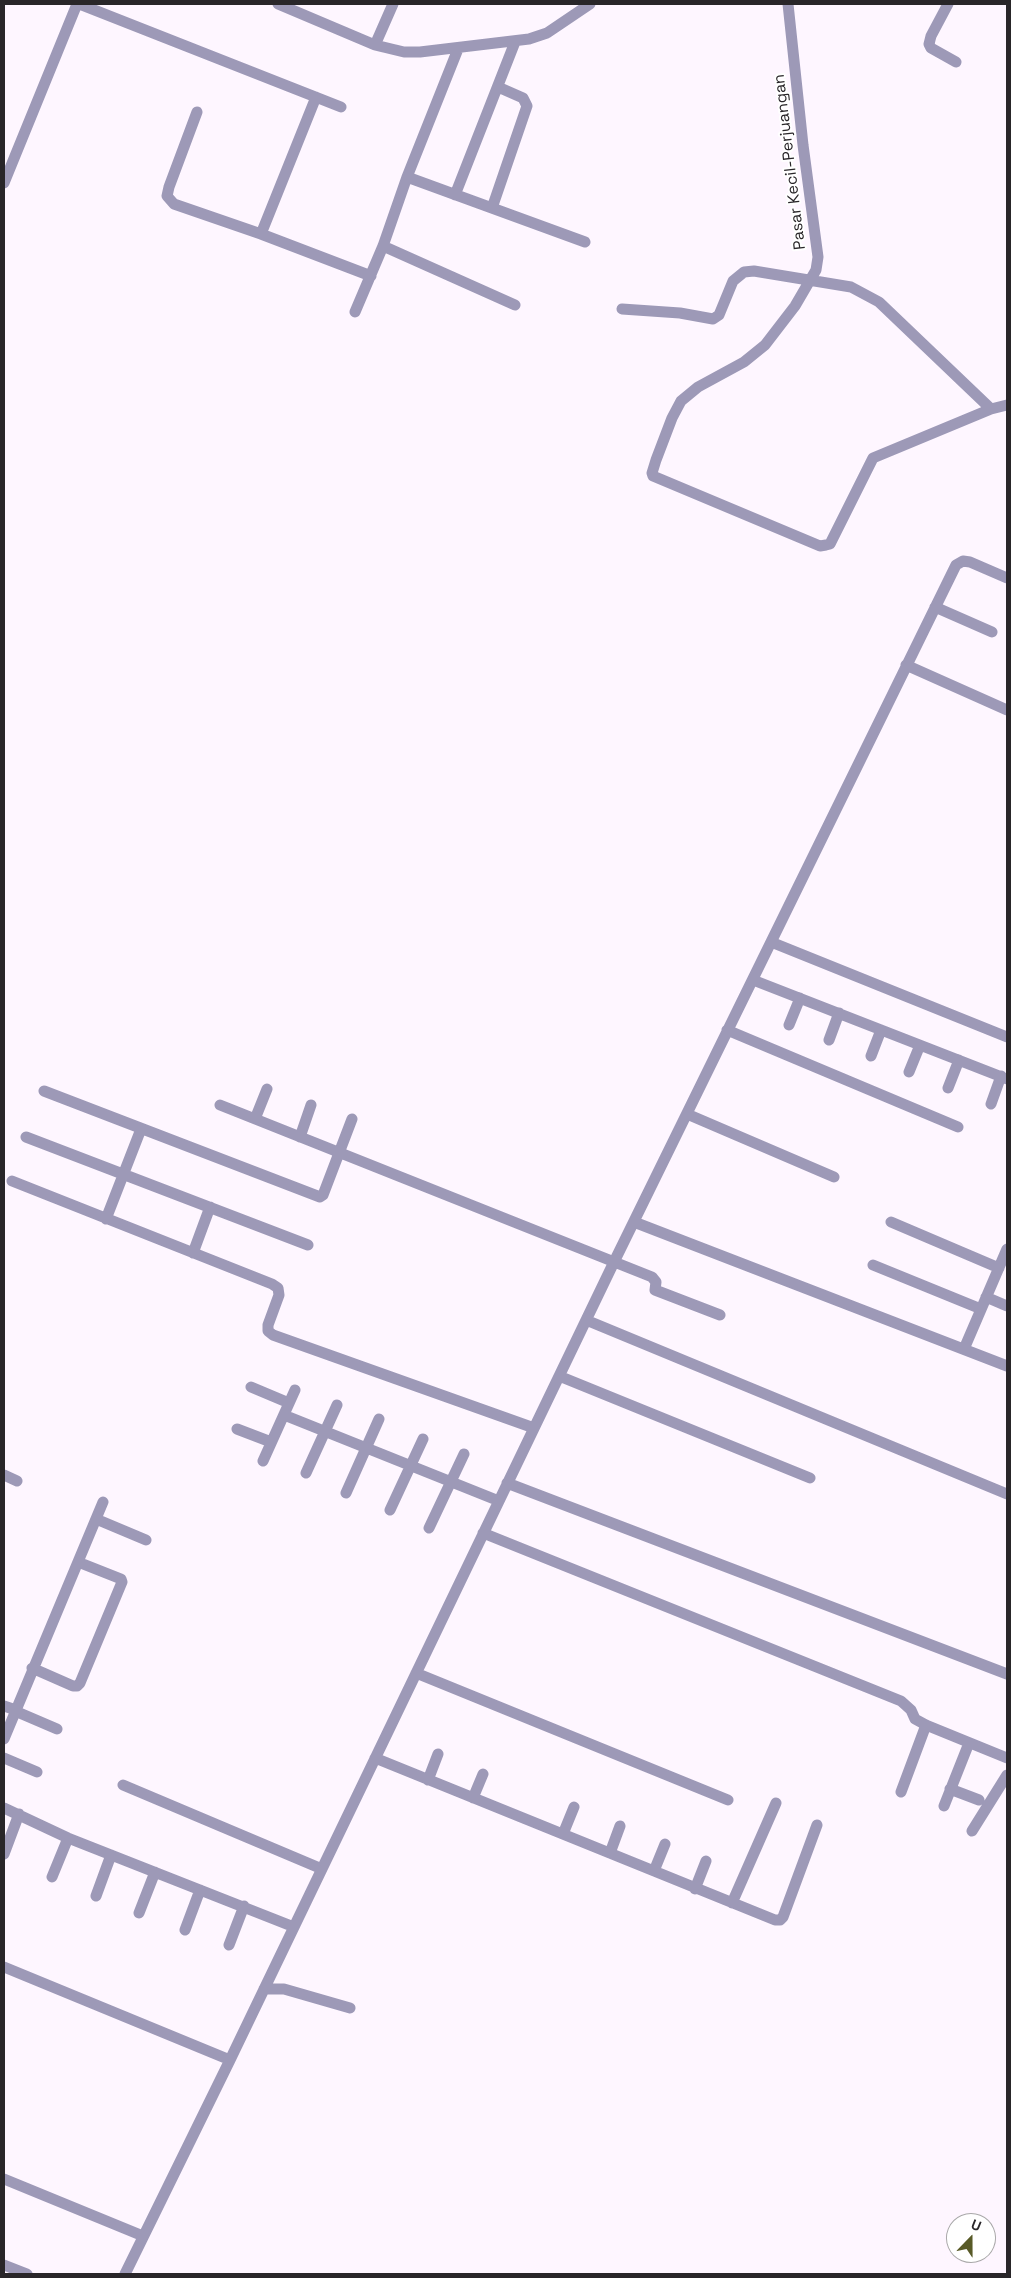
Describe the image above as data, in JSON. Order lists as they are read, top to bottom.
{
  "streets": {
    "street": ["Pasar Kecil-Perjuangan"]
  },
  "north": "top"
}
